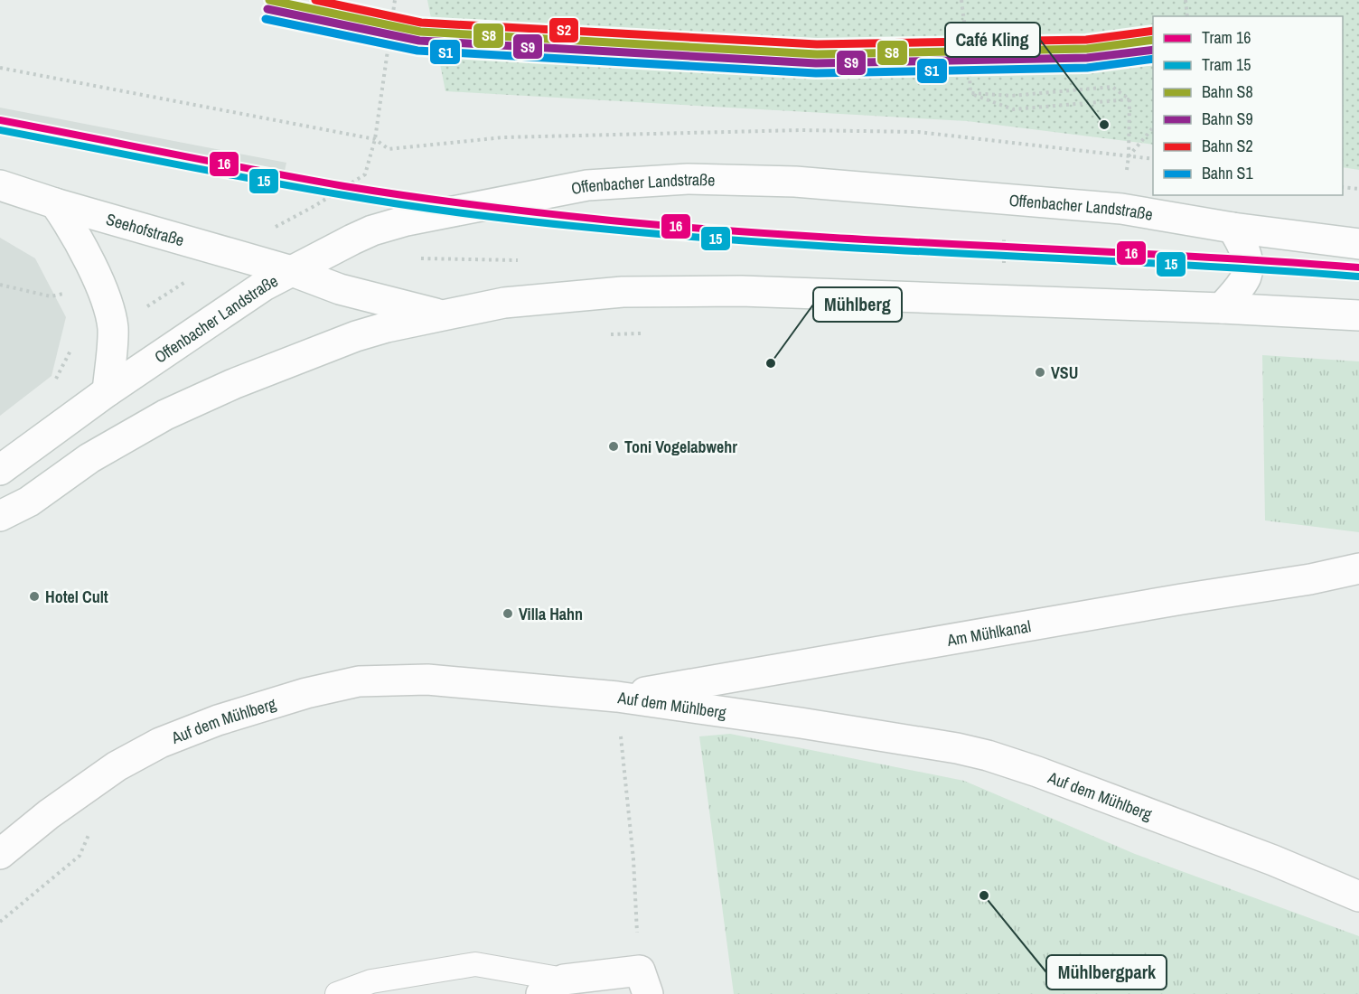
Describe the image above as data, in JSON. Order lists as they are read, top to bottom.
{
  "streets": {
    "main road": [
      "Offenbacher Landstraße",
      "Seehofstraße",
      "Am Mühlkanal",
      "Auf dem Mühlberg"
    ]
  },
  "crossings": [
    ["Offenbacher Landstraße", "Seehofstraße"],
    ["Am Mühlkanal", "Auf dem Mühlberg"]
  ],
  "places": [
    "Café Kling",
    "Mühlberg",
    "VSU",
    "Toni Vogelabwehr",
    "Hotel Cult",
    "Villa Hahn",
    "Mühlbergpark"
  ],
  "lines": [
    "rail line S8",
    "rail line S2",
    "rail line S9",
    "rail line S1",
    "tram line 16",
    "tram line 15"
  ],
  "legend": [
    "Tram 16",
    "Tram 15",
    "Bahn S8",
    "Bahn S9",
    "Bahn S2",
    "Bahn S1"
  ]
}
